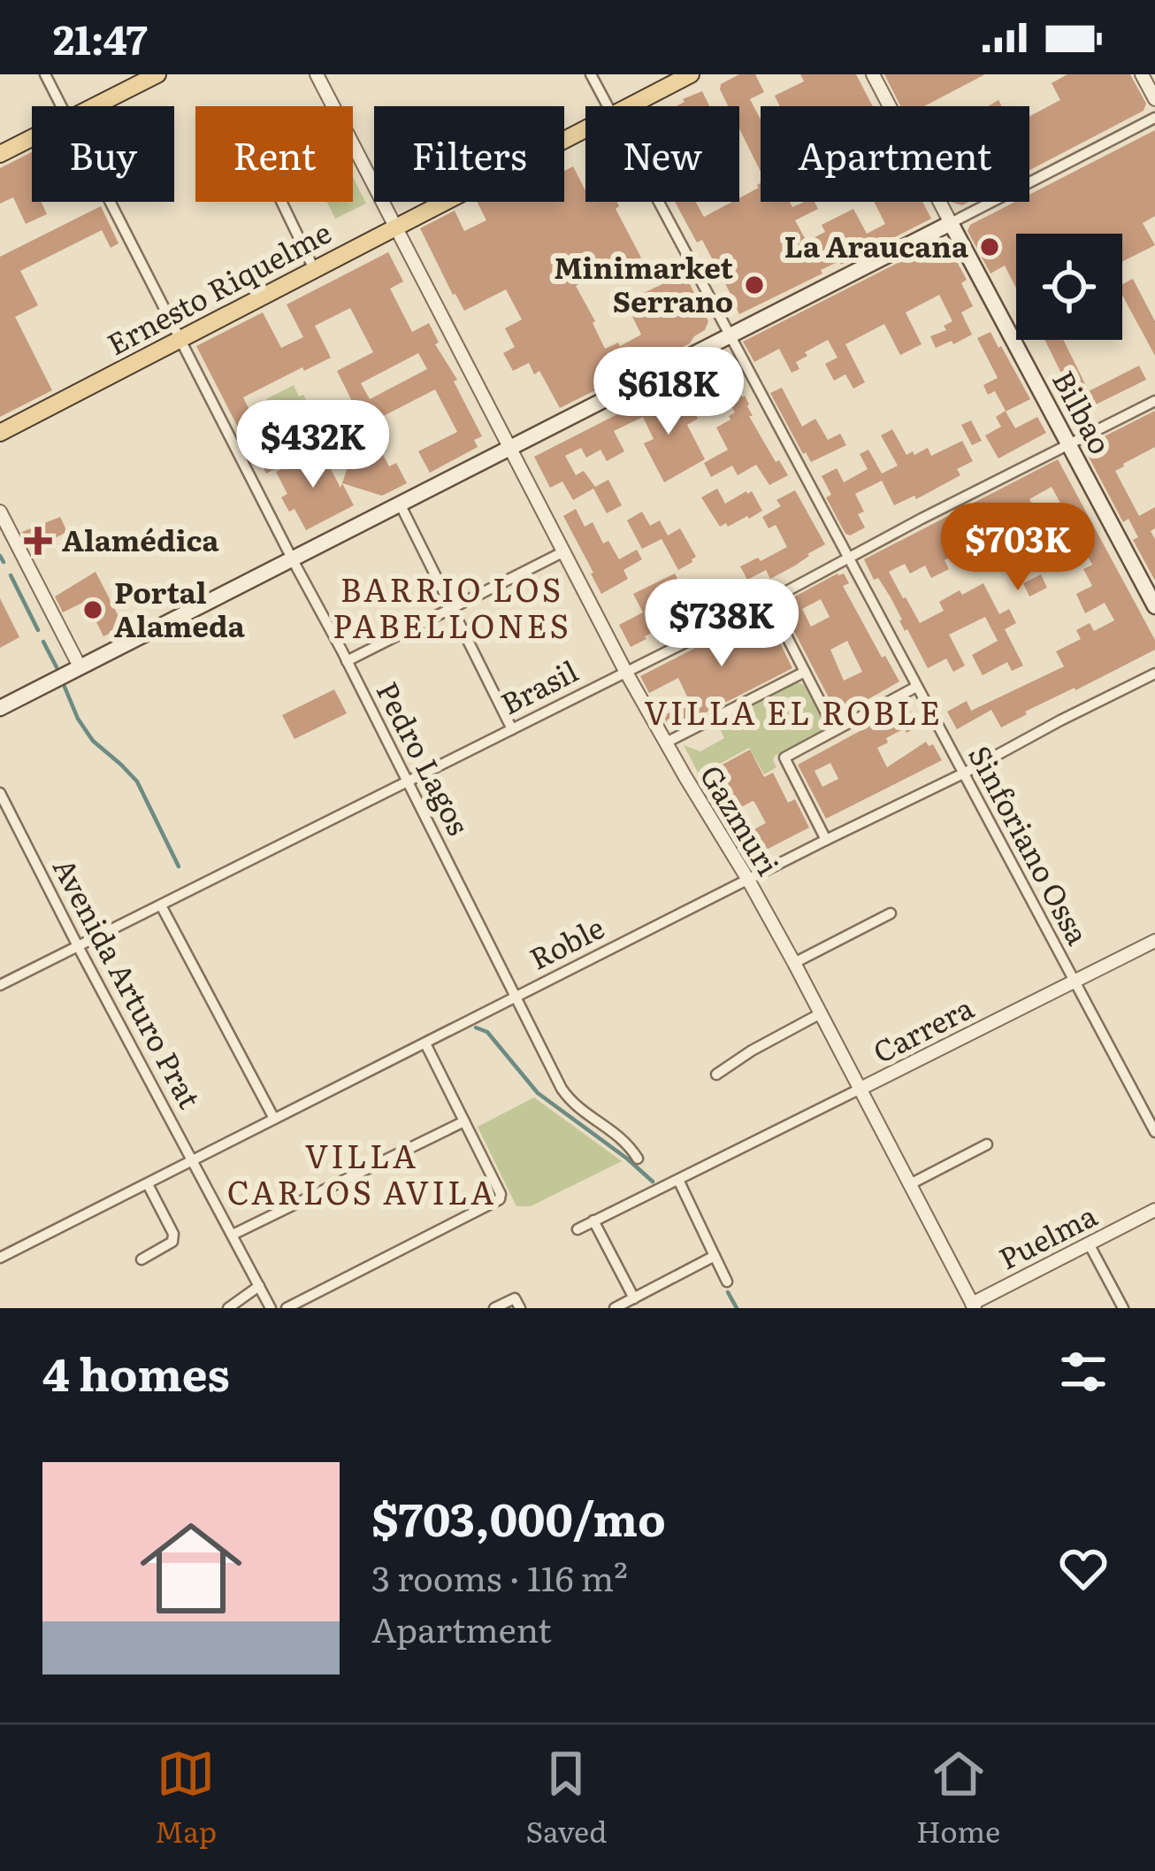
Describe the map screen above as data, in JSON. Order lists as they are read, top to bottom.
{
  "streets": {
    "main road": ["Ernesto Riquelme", "Bilbao"],
    "street": [
      "Brasil",
      "Pedro Lagos",
      "Gazmuri",
      "Sinforiano Ossa",
      "Roble",
      "Avenida Arturo Prat",
      "Carrera",
      "Puelma"
    ]
  },
  "crossings": [
    ["Ernesto Riquelme", "Pedro Lagos"],
    ["Ernesto Riquelme", "Gazmuri"],
    ["Bilbao", "Brasil"],
    ["Brasil", "Pedro Lagos"],
    ["Brasil", "Gazmuri"],
    ["Brasil", "Sinforiano Ossa"],
    ["Brasil", "Avenida Arturo Prat"],
    ["Pedro Lagos", "Roble"],
    ["Gazmuri", "Roble"],
    ["Gazmuri", "Carrera"],
    ["Gazmuri", "Puelma"],
    ["Sinforiano Ossa", "Roble"],
    ["Sinforiano Ossa", "Carrera"],
    ["Roble", "Avenida Arturo Prat"]
  ],
  "districts": ["BARRIO LOS PABELLONES", "VILLA EL ROBLE", "VILLA CARLOS AVILA"],
  "places": {
    "other": ["La Araucana", "Minimarket Serrano", "Portal Alameda"],
    "health": ["Alamédica"]
  },
  "page": {
    "status": "21:47",
    "chip": [
      "Buy",
      "Rent",
      "Filters",
      "New",
      "Apartment"
    ],
    "price": [
      "$618K",
      "$432K",
      "$703K",
      "$738K"
    ],
    "heading": "4 homes",
    "list": [
      {
        "name": "$703,000/mo",
        "note": "3 rooms · 116 m² · Apartment"
      }
    ],
    "tabs": ["Map", "Saved", "Home"]
  }
}
